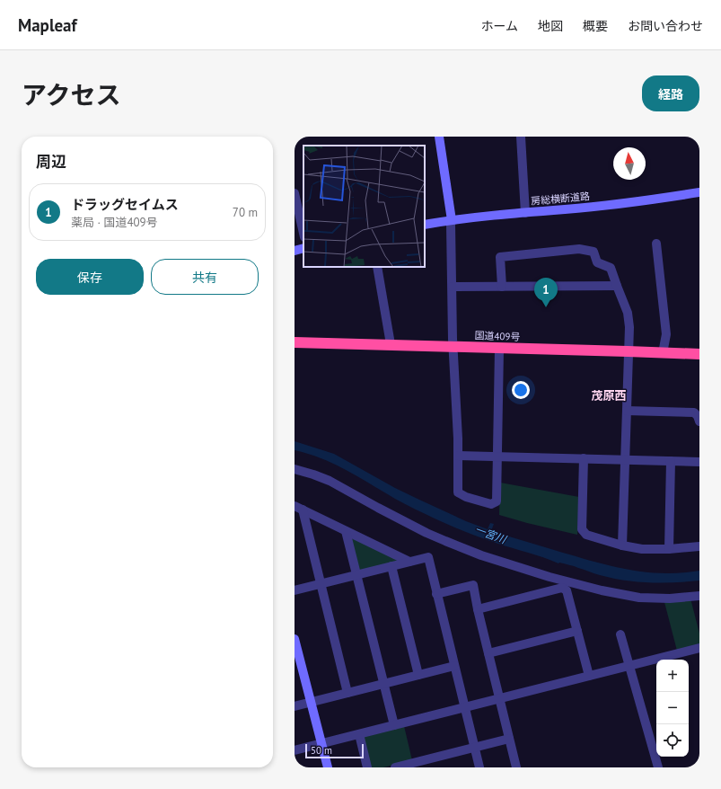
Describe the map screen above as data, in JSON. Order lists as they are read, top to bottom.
{
  "streets": {
    "highway": ["国道409号"],
    "street": ["房総横断道路"]
  },
  "districts": ["茂原西"],
  "water": ["一宮川"],
  "scale_bar": "50 m",
  "north": "top",
  "page": {
    "header": "Mapleaf",
    "nav": [
      "ホーム",
      "地図",
      "概要",
      "お問い合わせ"
    ],
    "title": "アクセス",
    "buttons": [
      "経路",
      ["保存", "共有"]
    ],
    "heading": "周辺",
    "list": [
      {
        "mark": "1",
        "name": "ドラッグセイムス",
        "note": "薬局 · 国道409号",
        "value": "70 m"
      }
    ],
    "pins": "1",
    "map_buttons": ["+", "−"],
    "scale": "50 m"
  }
}
